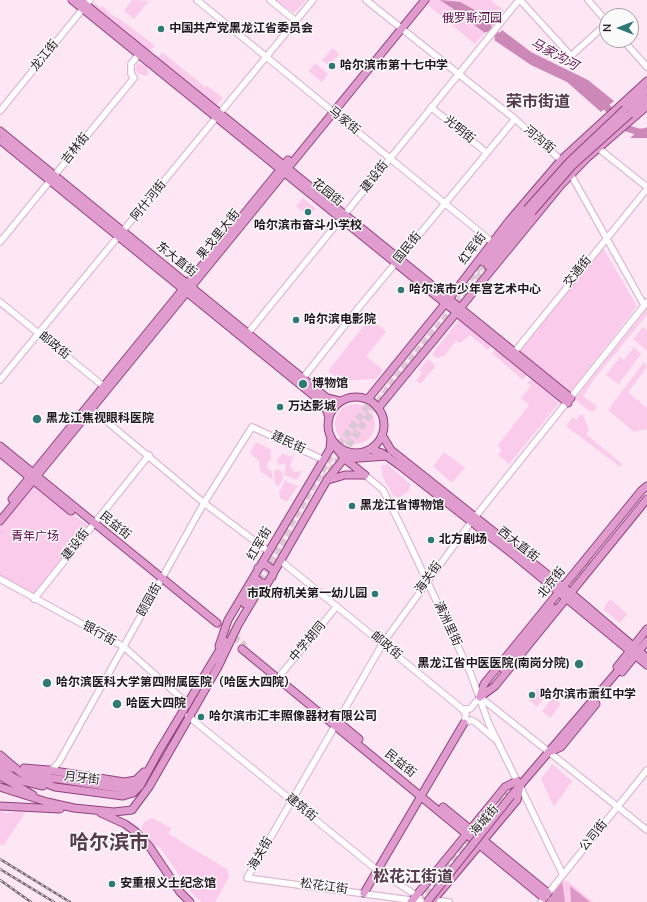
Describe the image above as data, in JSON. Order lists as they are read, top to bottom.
{
  "streets": {
    "main road": [
      "花园街",
      "果戈里大街",
      "红军街",
      "东大直街",
      "民益街",
      "西大直街",
      "北京街",
      "月牙街",
      "海城街"
    ],
    "street": [
      "龙江街",
      "马家街",
      "光明街",
      "河沟街",
      "吉林街",
      "建设街",
      "阿什河街",
      "国民街",
      "交通街",
      "邮政街",
      "建民街",
      "海关街",
      "颐园街",
      "满洲里街",
      "银行街",
      "中学胡同",
      "建筑街",
      "公司街",
      "松花江街"
    ]
  },
  "crossings": [
    ["龙江街", "花园街"],
    ["马家街", "建设街"],
    ["马家街", "阿什河街"],
    ["马家街", "果戈里大街"],
    ["马家街", "国民街"],
    ["马家街", "红军街"],
    ["光明街", "建设街"],
    ["光明街", "国民街"],
    ["河沟街", "建设街"],
    ["河沟街", "果戈里大街"],
    ["河沟街", "国民街"],
    ["河沟街", "红军街"],
    ["河沟街", "交通街"],
    ["河沟街", "海关街"],
    ["吉林街", "花园街"],
    ["吉林街", "东大直街"],
    ["建设街", "花园街"],
    ["建设街", "东大直街"],
    ["建设街", "民益街"],
    ["建设街", "银行街"],
    ["花园街", "阿什河街"],
    ["花园街", "果戈里大街"],
    ["花园街", "国民街"],
    ["花园街", "红军街"],
    ["花园街", "交通街"],
    ["花园街", "海关街"],
    ["阿什河街", "东大直街"],
    ["阿什河街", "邮政街"],
    ["果戈里大街", "东大直街"],
    ["果戈里大街", "邮政街"],
    ["果戈里大街", "民益街"],
    ["国民街", "东大直街"],
    ["红军街", "东大直街"],
    ["红军街", "邮政街"],
    ["红军街", "建民街"],
    ["红军街", "西大直街"],
    ["红军街", "银行街"],
    ["红军街", "月牙街"],
    ["红军街", "建筑街"],
    ["东大直街", "西大直街"],
    ["邮政街", "海关街"],
    ["邮政街", "中学胡同"],
    ["建民街", "颐园街"],
    ["民益街", "海关街"],
    ["民益街", "颐园街"],
    ["民益街", "中学胡同"],
    ["民益街", "海城街"],
    ["民益街", "公司街"],
    ["西大直街", "海关街"],
    ["西大直街", "北京街"],
    ["西大直街", "海城街"],
    ["海关街", "满洲里街"],
    ["海关街", "建筑街"],
    ["海关街", "松花江街"],
    ["北京街", "满洲里街"],
    ["颐园街", "银行街"],
    ["满洲里街", "海城街"],
    ["满洲里街", "公司街"],
    ["建筑街", "海城街"],
    ["建筑街", "松花江街"],
    ["海城街", "松花江街"]
  ],
  "districts": ["荣市街道", "哈尔滨市", "松花江街道"],
  "water": ["马家沟河"],
  "parks": ["俄罗斯河园", "青年广场"],
  "places": [
    "中国共产党黑龙江省委员会",
    "哈尔滨市第十七中学",
    "哈尔滨市奋斗小学校",
    "哈尔滨市少年宫艺术中心",
    "哈尔滨电影院",
    "博物馆",
    "万达影城",
    "黑龙江焦视眼科医院",
    "黑龙江省博物馆",
    "北方剧场",
    "市政府机关第一幼儿园",
    "黑龙江省中医医院(南岗分院)",
    "哈尔滨医科大学第四附属医院（哈医大四院）",
    "哈尔滨市萧红中学",
    "哈医大四院",
    "哈尔滨市汇丰照像器材有限公司",
    "安重根义士纪念馆"
  ],
  "north": "left"
}
